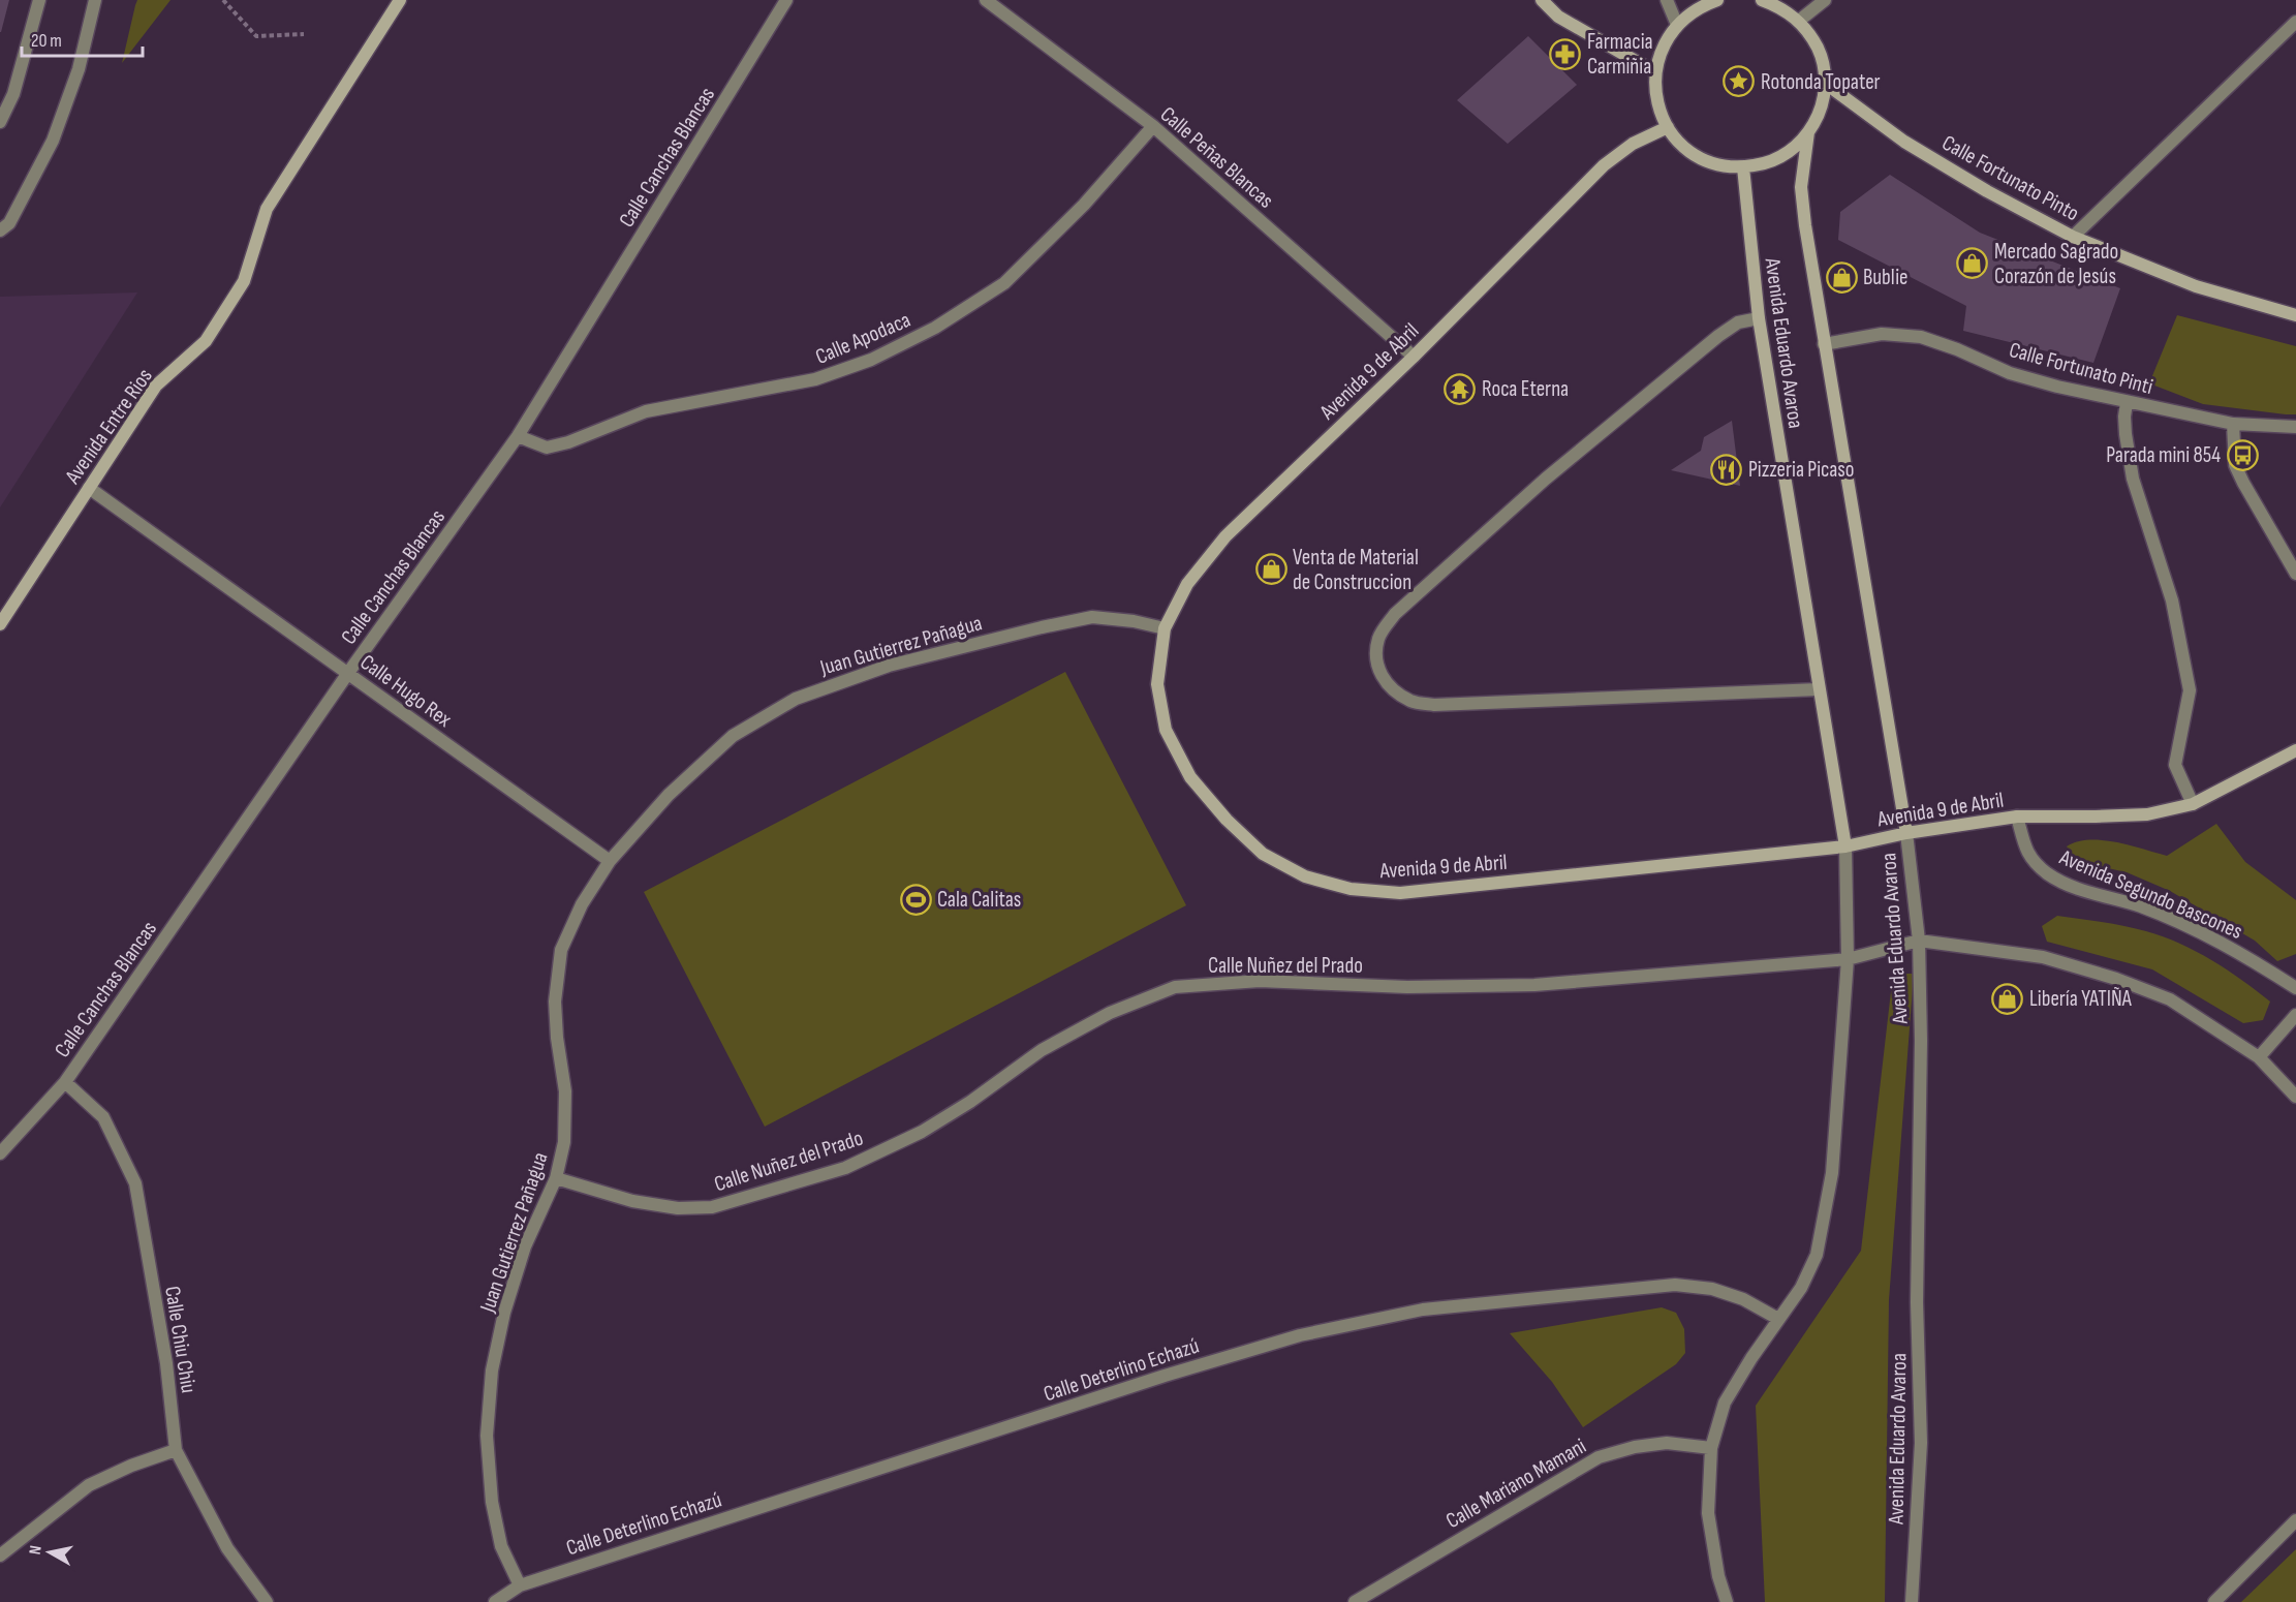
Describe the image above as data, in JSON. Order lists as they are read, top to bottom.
{
  "streets": {
    "main road": [
      "Calle Fortunato Pinto",
      "Avenida Eduardo Avaroa",
      "Avenida 9 de Abril",
      "Avenida Entre Rios"
    ],
    "street": [
      "Calle Canchas Blancas",
      "Calle Peñas Blancas",
      "Calle Apodaca",
      "Calle Fortunato Pinti",
      "Juan Gutierrez Pañagua",
      "Calle Hugo Rex",
      "Avenida Segundo Bascones",
      "Calle Nuñez del Prado",
      "Calle Chiu Chiu",
      "Calle Deterlino Echazú",
      "Calle Mariano Mamani"
    ]
  },
  "crossings": [
    ["Calle Canchas Blancas", "Calle Apodaca"],
    ["Calle Canchas Blancas", "Calle Hugo Rex"],
    ["Calle Canchas Blancas", "Calle Chiu Chiu"],
    ["Calle Peñas Blancas", "Calle Apodaca"],
    ["Calle Peñas Blancas", "Avenida 9 de Abril"],
    ["Avenida Eduardo Avaroa", "Calle Fortunato Pinti"],
    ["Avenida Eduardo Avaroa", "Avenida 9 de Abril"],
    ["Avenida Eduardo Avaroa", "Calle Nuñez del Prado"],
    ["Avenida Eduardo Avaroa", "Calle Deterlino Echazú"],
    ["Avenida Eduardo Avaroa", "Calle Mariano Mamani"],
    ["Avenida 9 de Abril", "Juan Gutierrez Pañagua"],
    ["Avenida 9 de Abril", "Avenida Segundo Bascones"],
    ["Avenida Entre Rios", "Calle Hugo Rex"],
    ["Juan Gutierrez Pañagua", "Calle Hugo Rex"],
    ["Juan Gutierrez Pañagua", "Calle Nuñez del Prado"],
    ["Juan Gutierrez Pañagua", "Calle Deterlino Echazú"]
  ],
  "places": {
    "pharmacy": ["Farmacia Carmiñia"],
    "place": ["Rotonda Topater"],
    "shop": [
      "Mercado Sagrado Corazón de Jesús",
      "Bublie",
      "Venta de Material de Construccion",
      "Libería YATIÑA"
    ],
    "temple": ["Roca Eterna"],
    "bus stop": ["Parada mini 854"],
    "restaurant": ["Pizzeria Picaso"],
    "sports": ["Cala Calitas"]
  },
  "scale_bar": "20 m",
  "north": "left"
}
